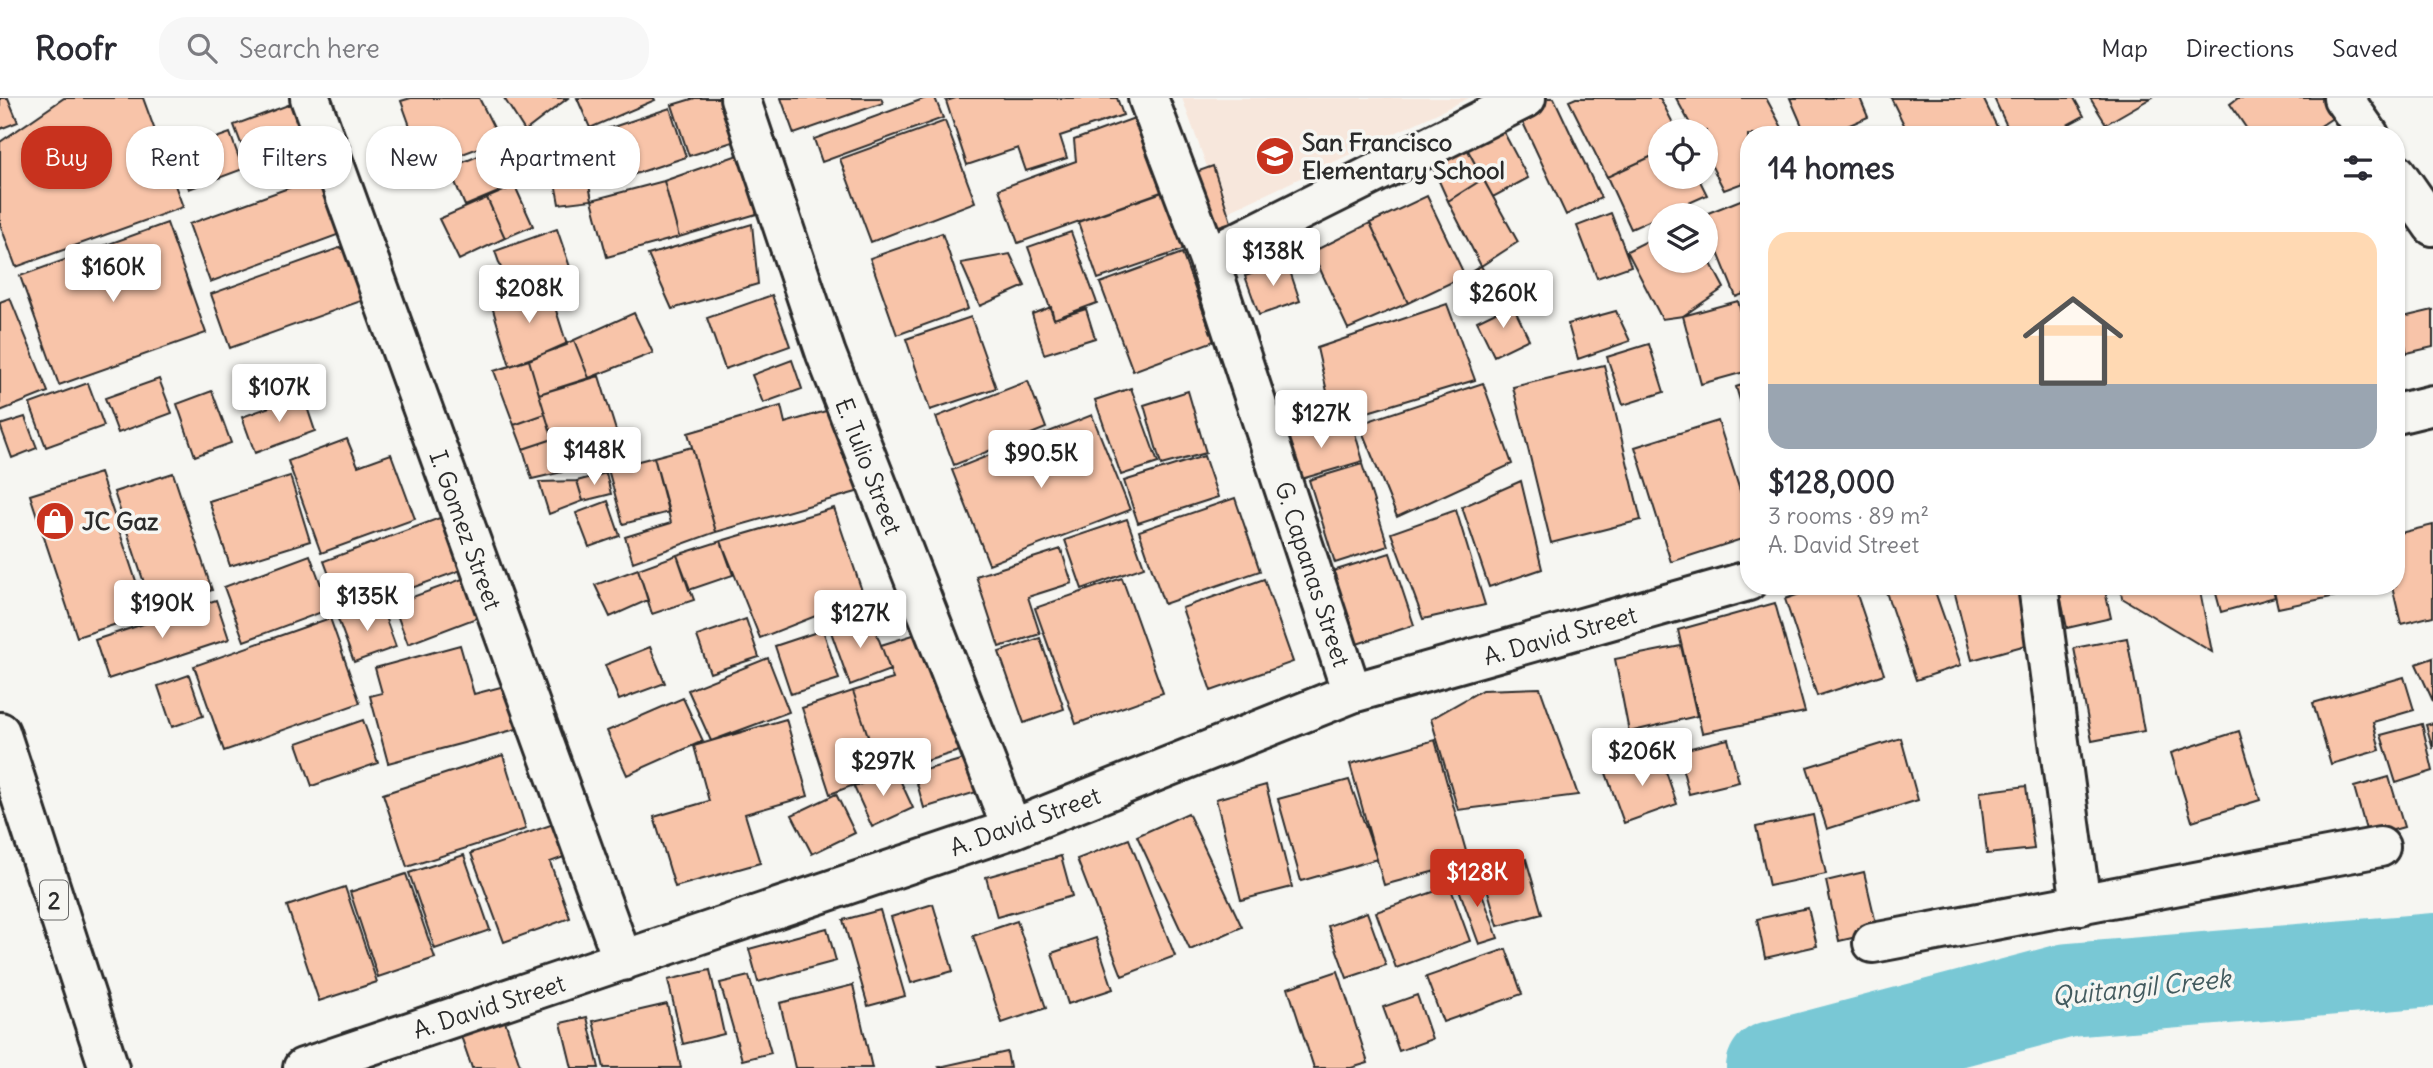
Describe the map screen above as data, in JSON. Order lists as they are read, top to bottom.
{
  "streets": {
    "main road": [
      "E. Tulio Street",
      "I. Gomez Street",
      "G. Capanas Street",
      "A. David Street",
      "2"
    ]
  },
  "crossings": [
    ["E. Tulio Street", "A. David Street"],
    ["I. Gomez Street", "A. David Street"],
    ["G. Capanas Street", "A. David Street"]
  ],
  "water": ["Quitangil Creek"],
  "places": {
    "school or university": ["San Francisco Elementary School"],
    "shop": ["JC Gaz"]
  },
  "page": {
    "header": "Roofr",
    "search": "Search here",
    "nav": ["Map", "Directions", "Saved"],
    "chip": [
      "Buy",
      "Rent",
      "Filters",
      "New",
      "Apartment"
    ],
    "heading": "14 homes",
    "list": [
      {
        "name": "$128,000",
        "note": "3 rooms · 89 m² · A. David Street"
      }
    ],
    "price": [
      "$138K",
      "$160K",
      "$208K",
      "$260K",
      "$107K",
      "$127K",
      "$148K",
      "$90.5K",
      "$135K",
      "$190K",
      "$127K",
      "$206K",
      "$297K",
      "$128K"
    ]
  }
}
